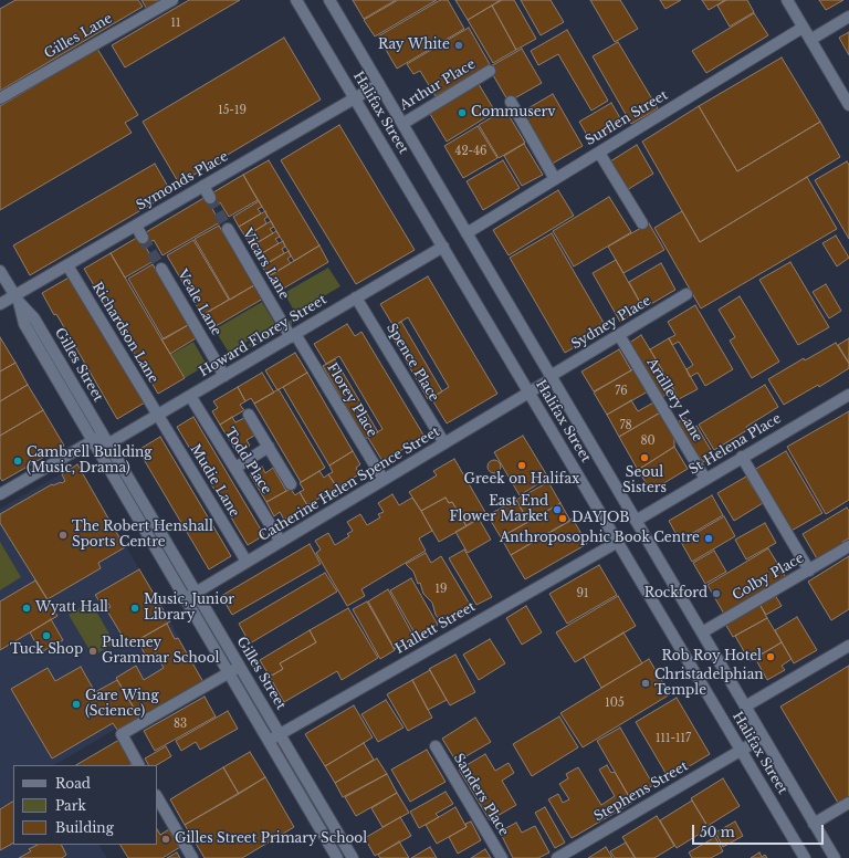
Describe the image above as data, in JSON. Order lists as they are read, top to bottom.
{
  "streets": {
    "street": [
      "Gilles Lane",
      "Arthur Place",
      "Halifax Street",
      "Surflen Street",
      "Symonds Place",
      "Vicars Lane",
      "Veale Lane",
      "Sydney Place",
      "Richardson Lane",
      "Howard Florey Street",
      "Spence Place",
      "Gilles Street",
      "Florey Place",
      "Artillery Lane",
      "St Helena Place",
      "Todd Place",
      "Mudie Lane",
      "Catherine Helen Spence Street",
      "Colby Place",
      "Hallett Street",
      "Stephens Street",
      "Sanders Place"
    ]
  },
  "crossings": [
    ["Arthur Place", "Halifax Street"],
    ["Halifax Street", "Surflen Street"],
    ["Halifax Street", "Symonds Place"],
    ["Halifax Street", "Sydney Place"],
    ["Halifax Street", "Howard Florey Street"],
    ["Halifax Street", "St Helena Place"],
    ["Halifax Street", "Catherine Helen Spence Street"],
    ["Halifax Street", "Colby Place"],
    ["Halifax Street", "Hallett Street"],
    ["Halifax Street", "Stephens Street"],
    ["Symonds Place", "Richardson Lane"],
    ["Symonds Place", "Gilles Street"],
    ["Vicars Lane", "Howard Florey Street"],
    ["Vicars Lane", "Florey Place"],
    ["Veale Lane", "Howard Florey Street"],
    ["Sydney Place", "Artillery Lane"],
    ["Sydney Place", "Catherine Helen Spence Street"],
    ["Richardson Lane", "Howard Florey Street"],
    ["Richardson Lane", "Mudie Lane"],
    ["Howard Florey Street", "Spence Place"],
    ["Howard Florey Street", "Gilles Street"],
    ["Howard Florey Street", "Florey Place"],
    ["Howard Florey Street", "Todd Place"],
    ["Howard Florey Street", "Mudie Lane"],
    ["Spence Place", "Catherine Helen Spence Street"],
    ["Gilles Street", "Catherine Helen Spence Street"],
    ["Gilles Street", "Hallett Street"],
    ["Florey Place", "Catherine Helen Spence Street"],
    ["Artillery Lane", "St Helena Place"],
    ["Todd Place", "Catherine Helen Spence Street"],
    ["Mudie Lane", "Catherine Helen Spence Street"]
  ],
  "places": [
    "Ray White",
    "Commuserv",
    "Seoul Sisters",
    "Cambrell Building (Music, Drama)",
    "Greek on Halifax",
    "East End Flower Market",
    "DAYJOB",
    "The Robert Henshall Sports Centre",
    "Anthroposophic Book Centre",
    "Rockford",
    "Wyatt Hall",
    "Music, Junior Library",
    "Tuck Shop",
    "Pulteney Grammar School",
    "Rob Roy Hotel",
    "Christadelphian Temple",
    "Gare Wing (Science)",
    "Gilles Street Primary School"
  ],
  "house_numbers": [
    "11",
    "15-19",
    "42-46",
    "76",
    "78",
    "80",
    "19",
    "91",
    "105",
    "83",
    "111-117"
  ],
  "legend": ["Road", "Park", "Building"],
  "scale_bar": "50 m"
}
